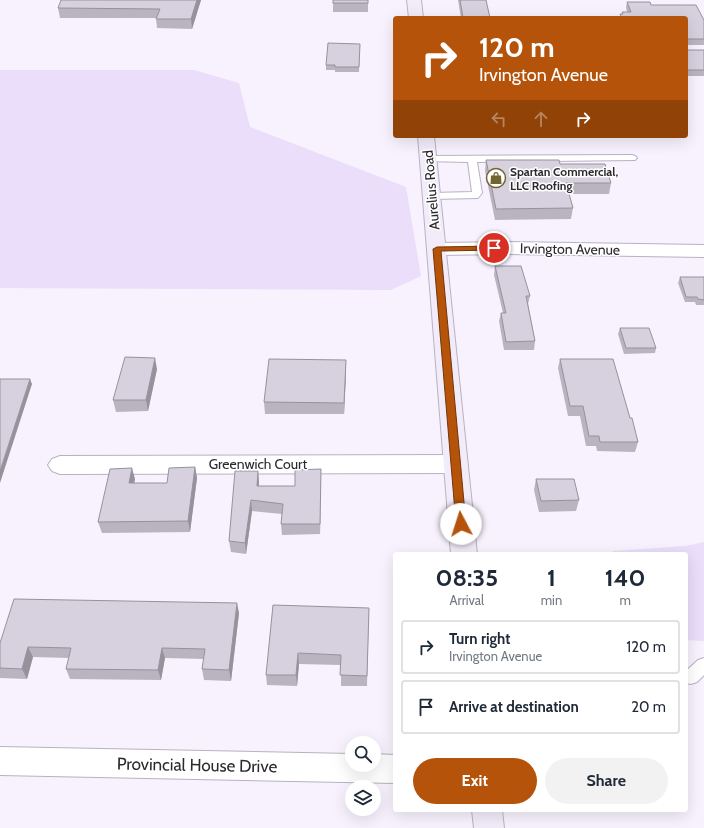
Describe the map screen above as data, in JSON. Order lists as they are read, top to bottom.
{
  "streets": {
    "street": [
      "Aurelius Road",
      "Irvington Avenue",
      "Greenwich Court",
      "Provincial House Drive"
    ]
  },
  "crossings": [
    ["Aurelius Road", "Irvington Avenue"],
    ["Aurelius Road", "Greenwich Court"]
  ],
  "places": {
    "shop": ["Spartan Commercial, LLC Roofing"]
  },
  "page": {
    "turn": ["120 m", "Irvington Avenue"],
    "eta": [
      "08:35",
      "Arrival",
      "1",
      "min",
      "140",
      "m"
    ],
    "list": [
      {
        "name": "Turn right",
        "note": "Irvington Avenue",
        "value": "120 m"
      },
      {
        "name": "Arrive at destination",
        "value": "20 m"
      }
    ],
    "buttons": ["Exit", "Share"]
  }
}
